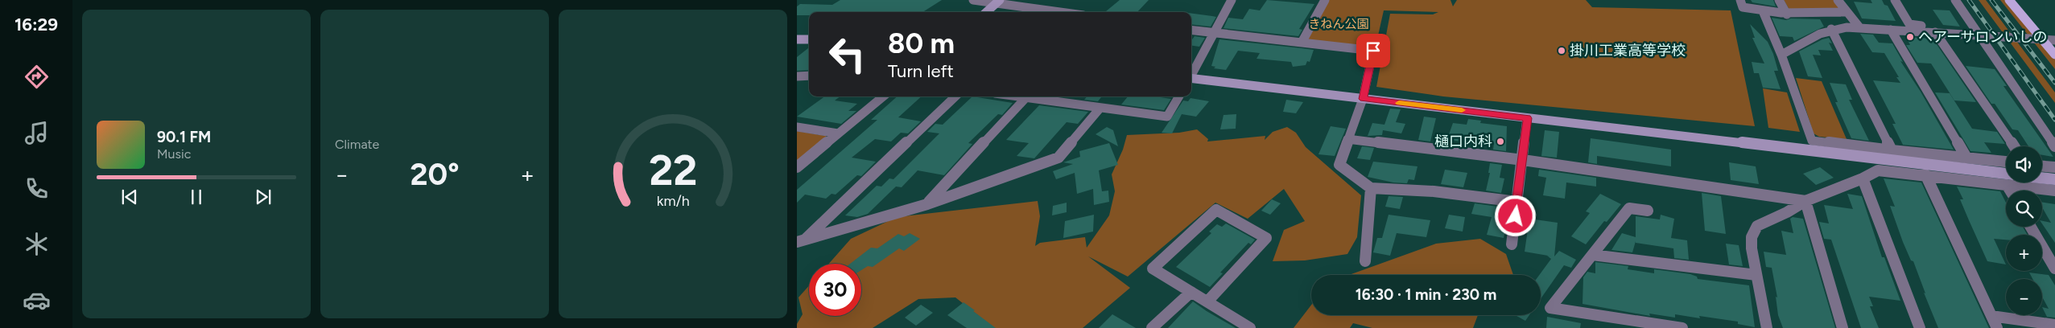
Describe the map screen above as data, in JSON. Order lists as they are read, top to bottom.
{
  "parks": ["きねん公園"],
  "places": ["ヘアーサロンいしの", "掛川工業高等学校", "樋口内科"],
  "page": {
    "tabs": "16:29",
    "tile": "Climate",
    "turn": ["80 m", "Turn left"],
    "song": ["90.1 FM", "Music"],
    "map_buttons": ["+", "−"],
    "heat": ["−", "20°", "+"],
    "limit": "30",
    "trip": "16:30 · 1 min · 230 m",
    "gauge": ["22", "km/h"]
  }
}
